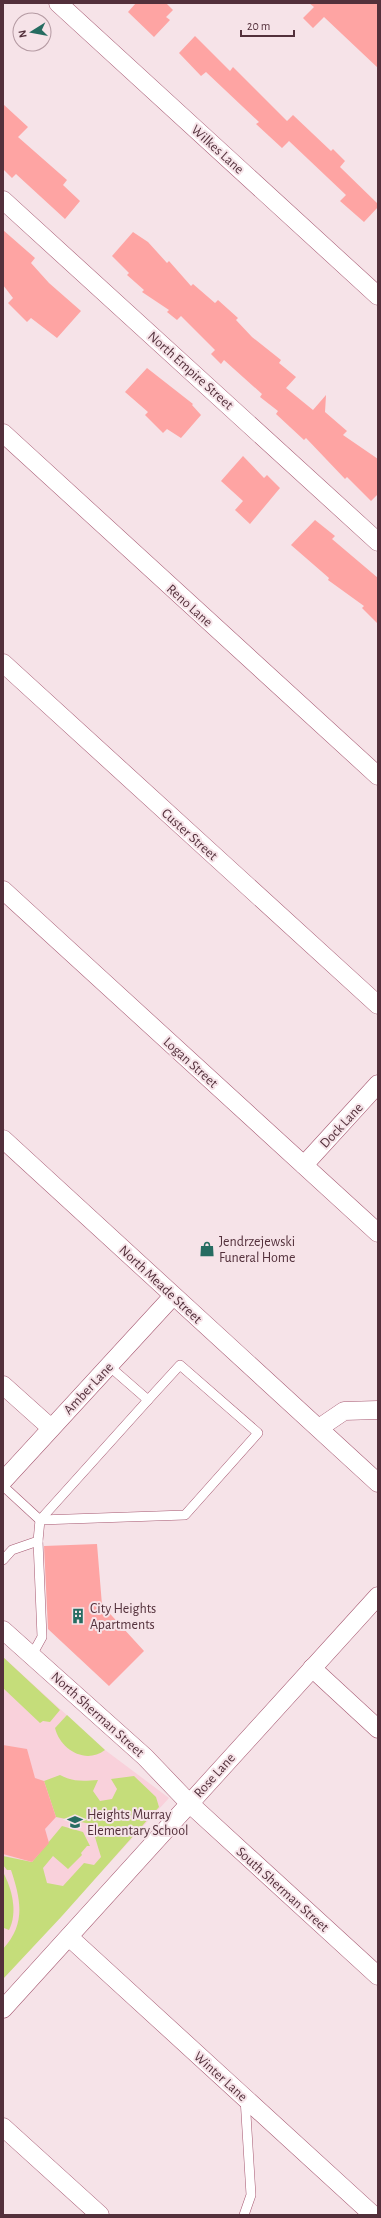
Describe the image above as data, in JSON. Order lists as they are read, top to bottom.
{
  "streets": {
    "street": [
      "Wilkes Lane",
      "North Empire Street",
      "Reno Lane",
      "Custer Street",
      "Logan Street",
      "Dock Lane",
      "North Meade Street",
      "Amber Lane",
      "North Sherman Street",
      "Rose Lane",
      "South Sherman Street",
      "Winter Lane"
    ]
  },
  "crossings": [
    ["Logan Street", "Dock Lane"],
    ["North Meade Street", "Amber Lane"],
    ["North Sherman Street", "Rose Lane"],
    ["North Sherman Street", "South Sherman Street"],
    ["Rose Lane", "South Sherman Street"],
    ["Rose Lane", "Winter Lane"]
  ],
  "places": {
    "shop": ["Jendrzejewski Funeral Home"],
    "building": ["City Heights Apartments"],
    "school or university": ["Heights Murray Elementary School"]
  },
  "scale_bar": "20 m",
  "north": "left"
}
